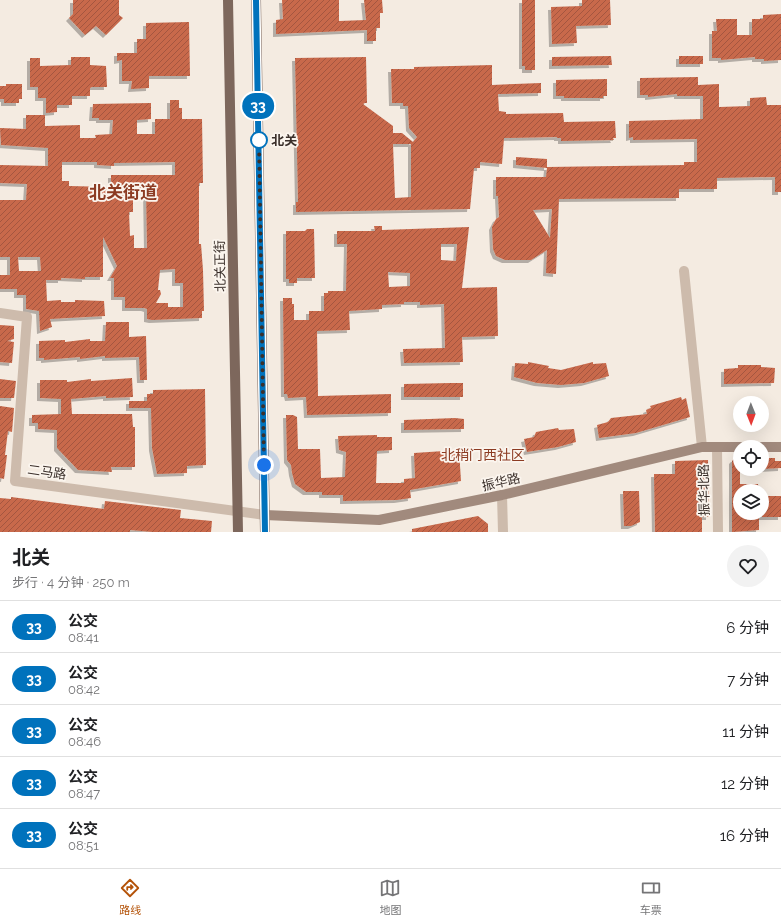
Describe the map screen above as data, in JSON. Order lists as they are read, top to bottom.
{
  "streets": {
    "main road": ["北关正街"],
    "street": ["二马路", "振华路", "振华北路"]
  },
  "crossings": [
    ["北关正街", "二马路"],
    ["二马路", "振华路"],
    ["振华路", "振华北路"]
  ],
  "districts": ["北关街道", "北稍门西社区"],
  "places": ["北关"],
  "lines": ["bus line 33"],
  "north": "bottom",
  "page": {
    "on_map": "33",
    "heading": ["北关", "步行 · 4 分钟 · 250 m"],
    "list": [
      {
        "mark": "33",
        "name": "公交",
        "note": "08:41",
        "value": "6 分钟"
      },
      {
        "mark": "33",
        "name": "公交",
        "note": "08:42",
        "value": "7 分钟"
      },
      {
        "mark": "33",
        "name": "公交",
        "note": "08:46",
        "value": "11 分钟"
      },
      {
        "mark": "33",
        "name": "公交",
        "note": "08:47",
        "value": "12 分钟"
      },
      {
        "mark": "33",
        "name": "公交",
        "note": "08:51",
        "value": "16 分钟"
      }
    ],
    "tabs": ["路线", "地图", "车票"]
  }
}
